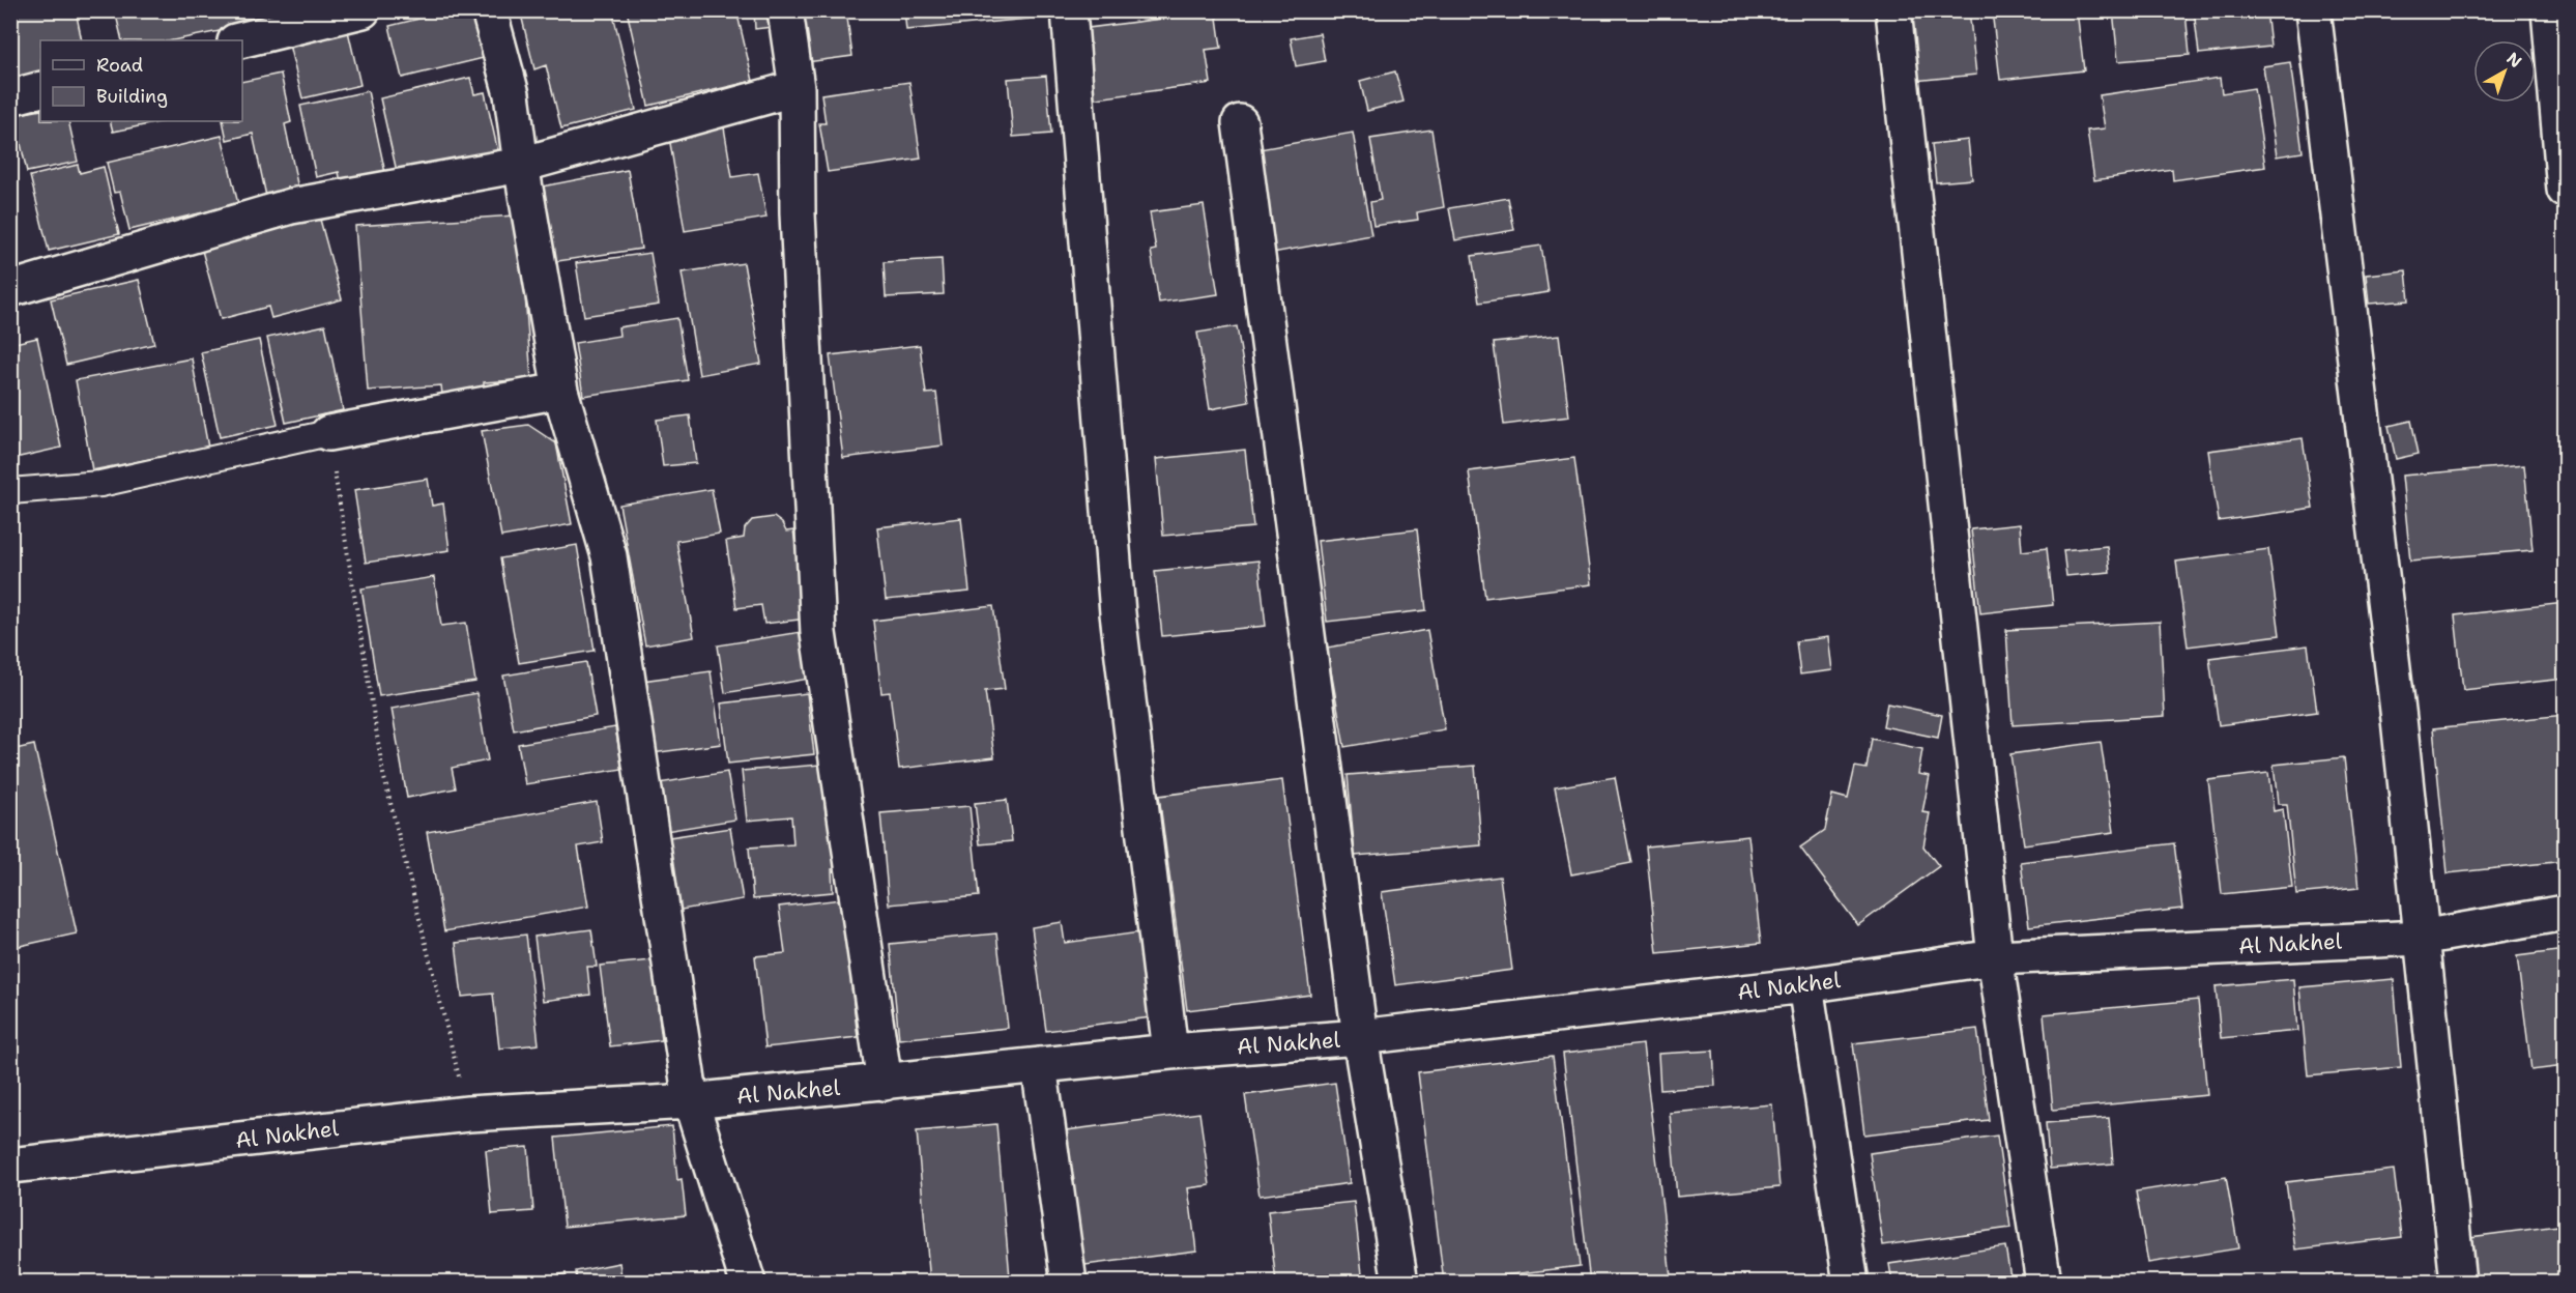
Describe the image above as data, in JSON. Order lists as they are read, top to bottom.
{
  "streets": {
    "street": ["Al Nakhel"]
  },
  "legend": ["Road", "Building"],
  "north": "top right"
}
